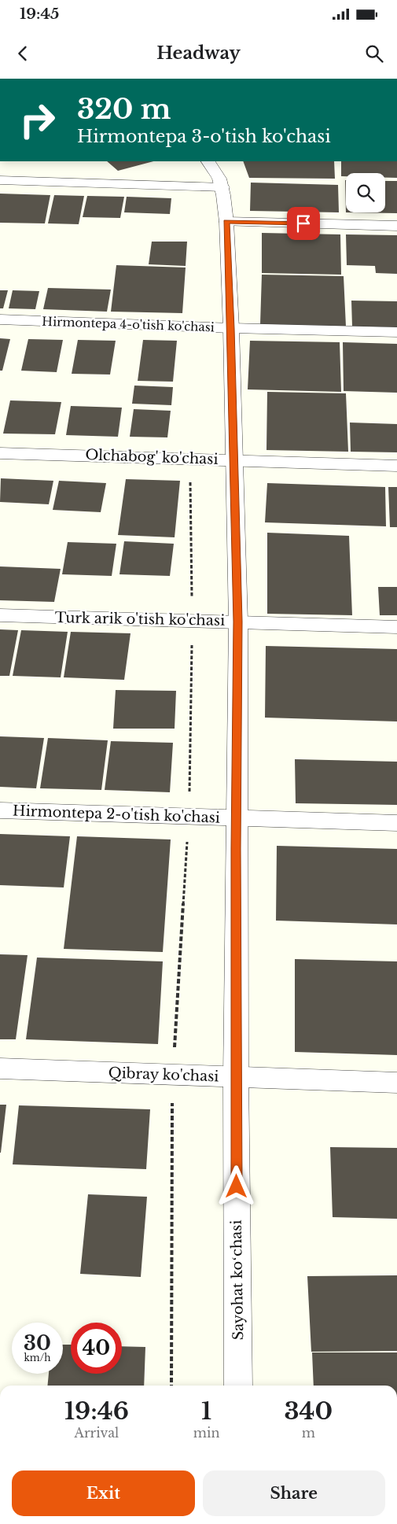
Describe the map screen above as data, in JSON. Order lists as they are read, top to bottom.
{
  "streets": {
    "street": [
      "Hirmontepa 4-o'tish ko'chasi",
      "Olchabog' ko'chasi",
      "Turk arik o'tish ko'chasi",
      "Hirmontepa 2-o'tish ko'chasi",
      "Qibray ko'chasi",
      "Sayohat koʻchasi"
    ]
  },
  "crossings": [
    ["Hirmontepa 4-o'tish ko'chasi", "Sayohat koʻchasi"],
    ["Olchabog' ko'chasi", "Sayohat koʻchasi"],
    ["Turk arik o'tish ko'chasi", "Sayohat koʻchasi"],
    ["Hirmontepa 2-o'tish ko'chasi", "Sayohat koʻchasi"],
    ["Qibray ko'chasi", "Sayohat koʻchasi"]
  ],
  "page": {
    "status": "19:45",
    "header": "Headway",
    "turn": ["320 m", "Hirmontepa 3-o'tish ko'chasi"],
    "speed": "30 km/h",
    "limit": "40",
    "eta": [
      "19:46",
      "Arrival",
      "1",
      "min",
      "340",
      "m"
    ],
    "buttons": ["Exit", "Share"]
  }
}
